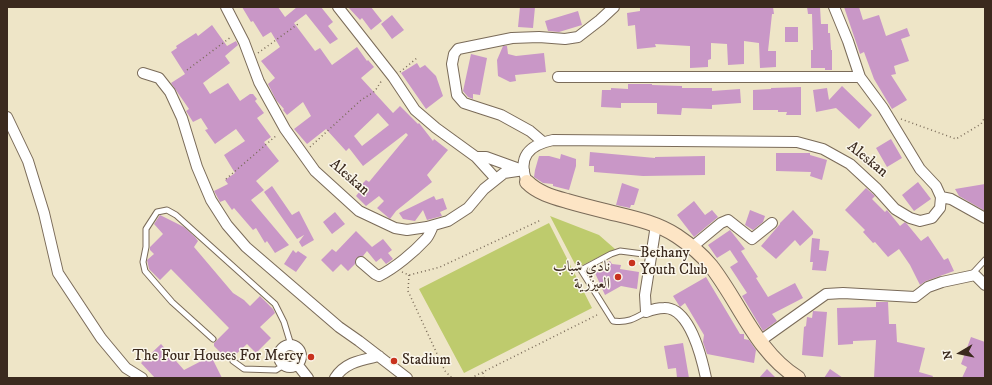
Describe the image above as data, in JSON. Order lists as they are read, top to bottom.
{
  "streets": {
    "street": ["Aleskan"]
  },
  "places": [
    "Bethany Youth Club",
    "نادي شباب العيزرية",
    "The Four Houses For Mercy",
    "Stadium"
  ],
  "north": "left"
}
